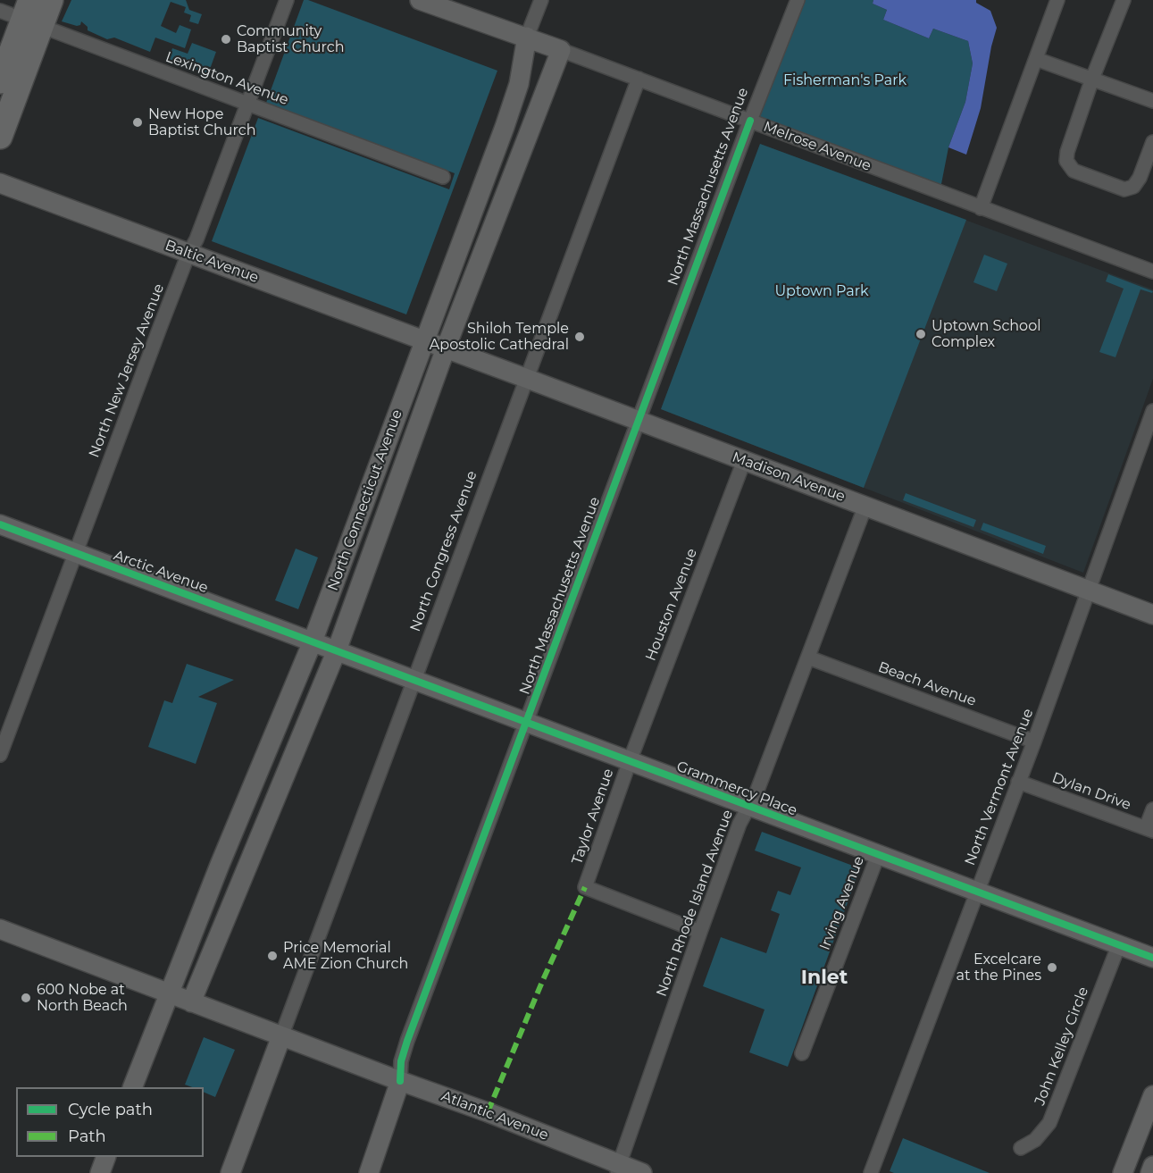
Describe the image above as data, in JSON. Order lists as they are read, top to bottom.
{
  "streets": {
    "street": [
      "Lexington Avenue",
      "Melrose Avenue",
      "North Massachusetts Avenue",
      "Baltic Avenue",
      "North New Jersey Avenue",
      "Madison Avenue",
      "North Connecticut Avenue",
      "North Congress Avenue",
      "Arctic Avenue",
      "Houston Avenue",
      "Beach Avenue",
      "North Vermont Avenue",
      "Grammercy Place",
      "Dylan Drive",
      "Taylor Avenue",
      "North Rhode Island Avenue",
      "Irving Avenue",
      "John Kelley Circle",
      "Atlantic Avenue"
    ]
  },
  "crossings": [
    ["Lexington Avenue", "North New Jersey Avenue"],
    ["Melrose Avenue", "North Massachusetts Avenue"],
    ["Melrose Avenue", "North Connecticut Avenue"],
    ["Melrose Avenue", "North Congress Avenue"],
    ["North Massachusetts Avenue", "Madison Avenue"],
    ["North Massachusetts Avenue", "Grammercy Place"],
    ["North Massachusetts Avenue", "Atlantic Avenue"],
    ["Baltic Avenue", "North New Jersey Avenue"],
    ["Baltic Avenue", "Madison Avenue"],
    ["Baltic Avenue", "North Connecticut Avenue"],
    ["North New Jersey Avenue", "Arctic Avenue"],
    ["Madison Avenue", "North Connecticut Avenue"],
    ["Madison Avenue", "North Congress Avenue"],
    ["Madison Avenue", "Houston Avenue"],
    ["Madison Avenue", "North Vermont Avenue"],
    ["Madison Avenue", "North Rhode Island Avenue"],
    ["North Connecticut Avenue", "Arctic Avenue"],
    ["North Connecticut Avenue", "Grammercy Place"],
    ["North Connecticut Avenue", "Atlantic Avenue"],
    ["North Congress Avenue", "Grammercy Place"],
    ["North Congress Avenue", "Atlantic Avenue"],
    ["Arctic Avenue", "Grammercy Place"],
    ["Houston Avenue", "Grammercy Place"],
    ["Houston Avenue", "Taylor Avenue"],
    ["Beach Avenue", "North Vermont Avenue"],
    ["Beach Avenue", "North Rhode Island Avenue"],
    ["North Vermont Avenue", "Grammercy Place"],
    ["North Vermont Avenue", "Dylan Drive"],
    ["Grammercy Place", "Taylor Avenue"],
    ["Grammercy Place", "North Rhode Island Avenue"],
    ["Grammercy Place", "Irving Avenue"],
    ["Grammercy Place", "John Kelley Circle"],
    ["Taylor Avenue", "North Rhode Island Avenue"],
    ["North Rhode Island Avenue", "Atlantic Avenue"]
  ],
  "districts": ["Inlet"],
  "parks": ["Fisherman's Park", "Uptown Park"],
  "places": [
    "Community Baptist Church",
    "New Hope Baptist Church",
    "Uptown School Complex",
    "Shiloh Temple Apostolic Cathedral",
    "Price Memorial AME Zion Church",
    "Excelcare at the Pines",
    "600 Nobe at North Beach"
  ],
  "legend": ["Cycle path", "Path"]
}
